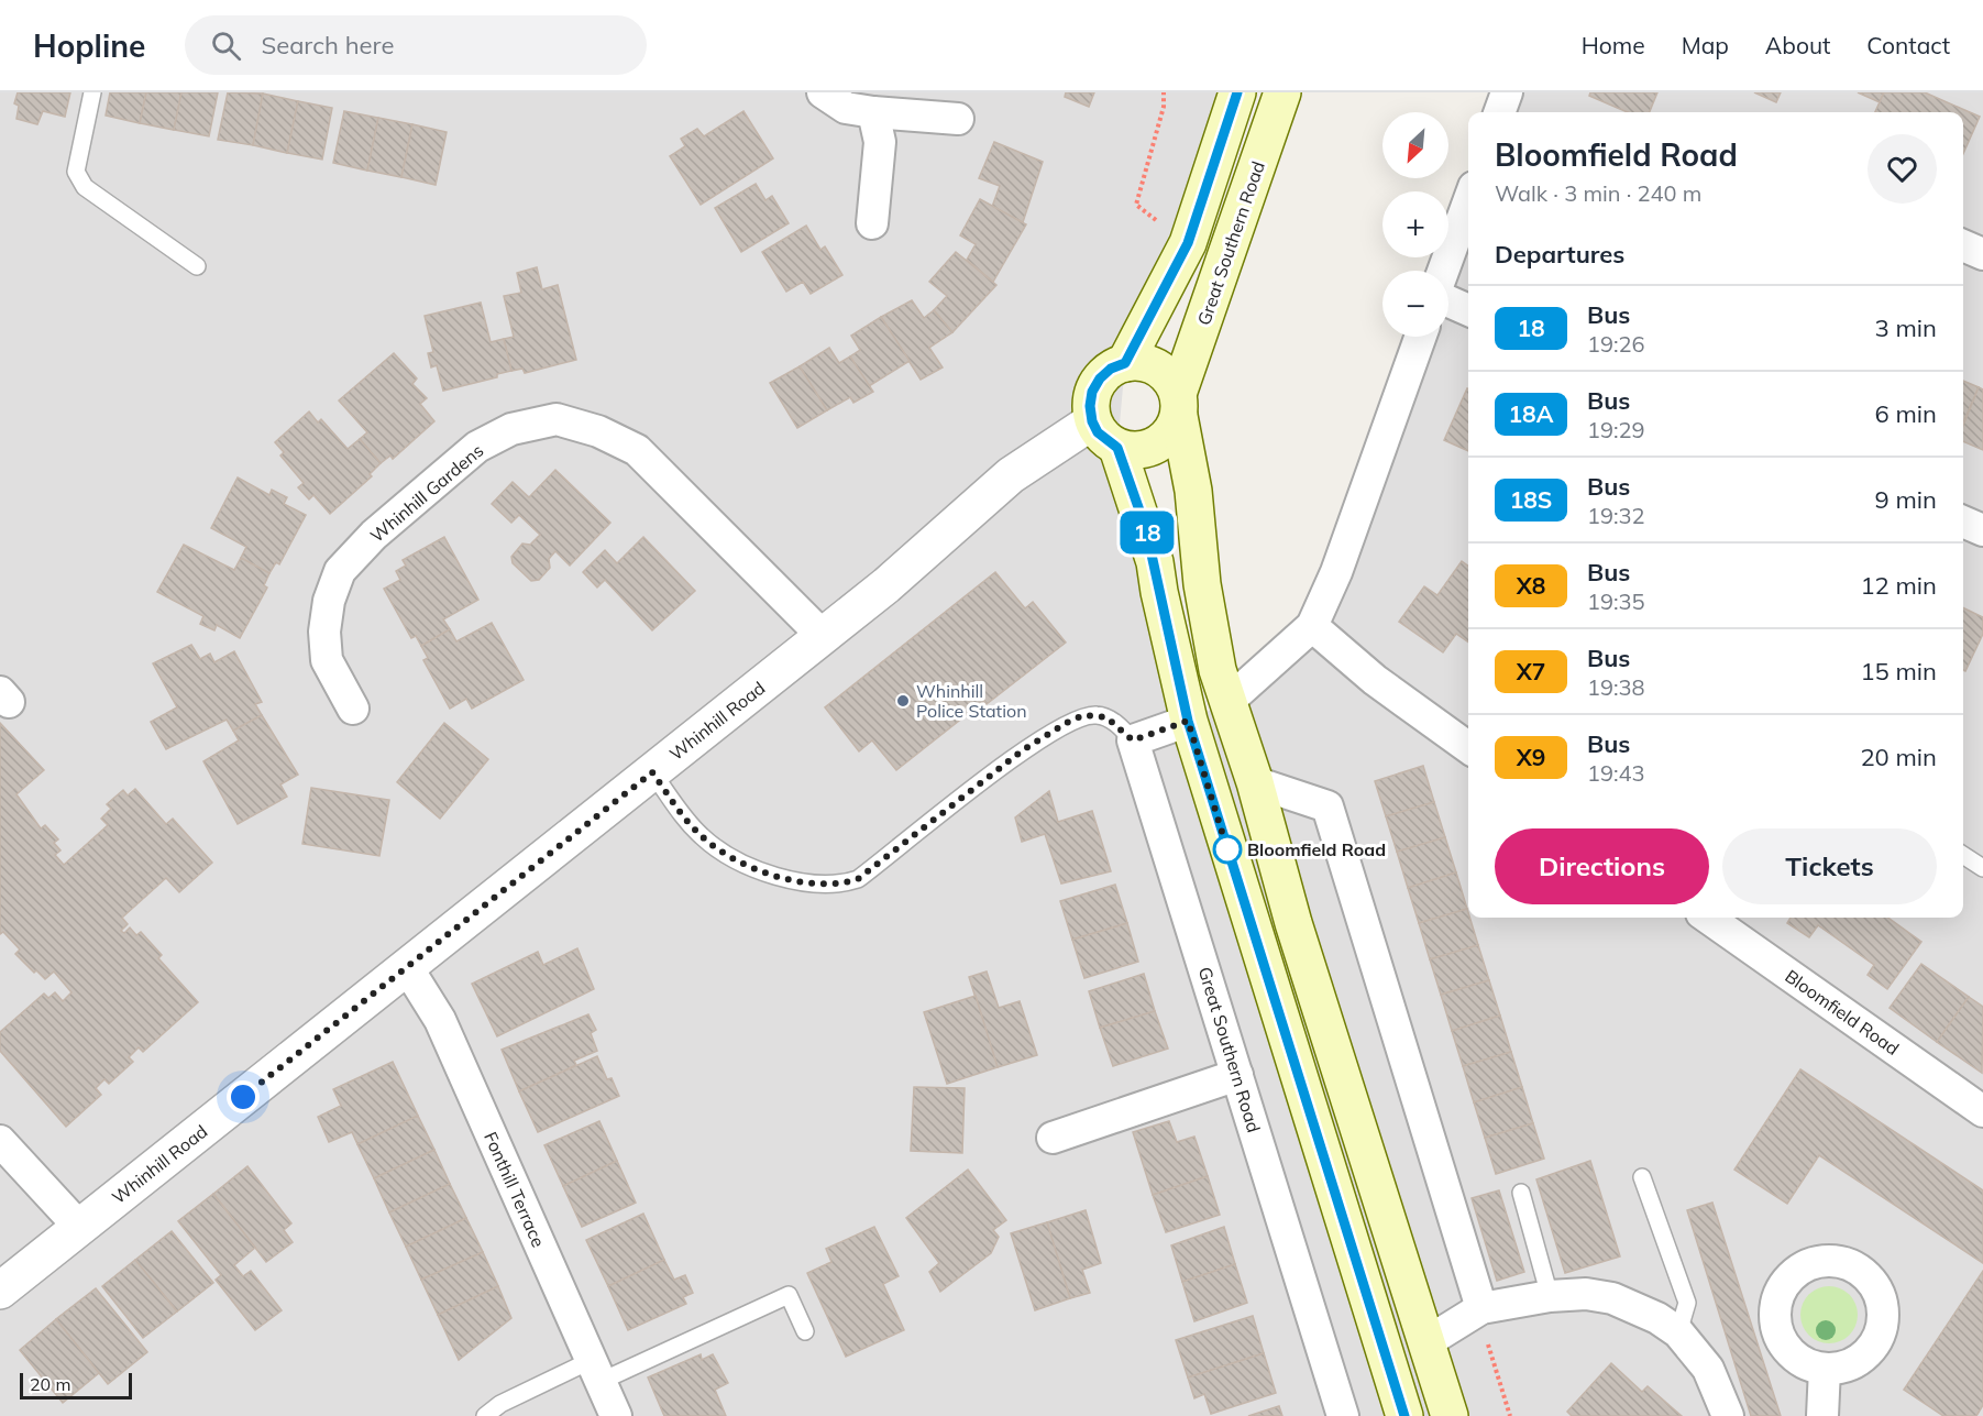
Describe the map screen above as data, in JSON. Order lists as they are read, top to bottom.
{
  "streets": {
    "main road": ["Great Southern Road"],
    "street": [
      "Whinhill Gardens",
      "Whinhill Road",
      "Bloomfield Road",
      "Fonthill Terrace"
    ]
  },
  "crossings": [
    ["Great Southern Road", "Whinhill Road"],
    ["Whinhill Gardens", "Whinhill Road"],
    ["Whinhill Road", "Fonthill Terrace"]
  ],
  "places": ["Whinhill Police Station", "Bloomfield Road"],
  "lines": ["bus line 18"],
  "scale_bar": "20 m",
  "north": "bottom left",
  "page": {
    "header": "Hopline",
    "search": "Search here",
    "nav": [
      "Home",
      "Map",
      "About",
      "Contact"
    ],
    "on_map": "18",
    "map_buttons": ["+", "−"],
    "heading": [
      ["Bloomfield Road", "Walk · 3 min · 240 m"],
      "Departures"
    ],
    "list": [
      {
        "mark": "18",
        "name": "Bus",
        "note": "19:26",
        "value": "3 min"
      },
      {
        "mark": "18A",
        "name": "Bus",
        "note": "19:29",
        "value": "6 min"
      },
      {
        "mark": "18S",
        "name": "Bus",
        "note": "19:32",
        "value": "9 min"
      },
      {
        "mark": "X8",
        "name": "Bus",
        "note": "19:35",
        "value": "12 min"
      },
      {
        "mark": "X7",
        "name": "Bus",
        "note": "19:38",
        "value": "15 min"
      },
      {
        "mark": "X9",
        "name": "Bus",
        "note": "19:43",
        "value": "20 min"
      }
    ],
    "buttons": ["Directions", "Tickets"],
    "scale": "20 m"
  }
}
